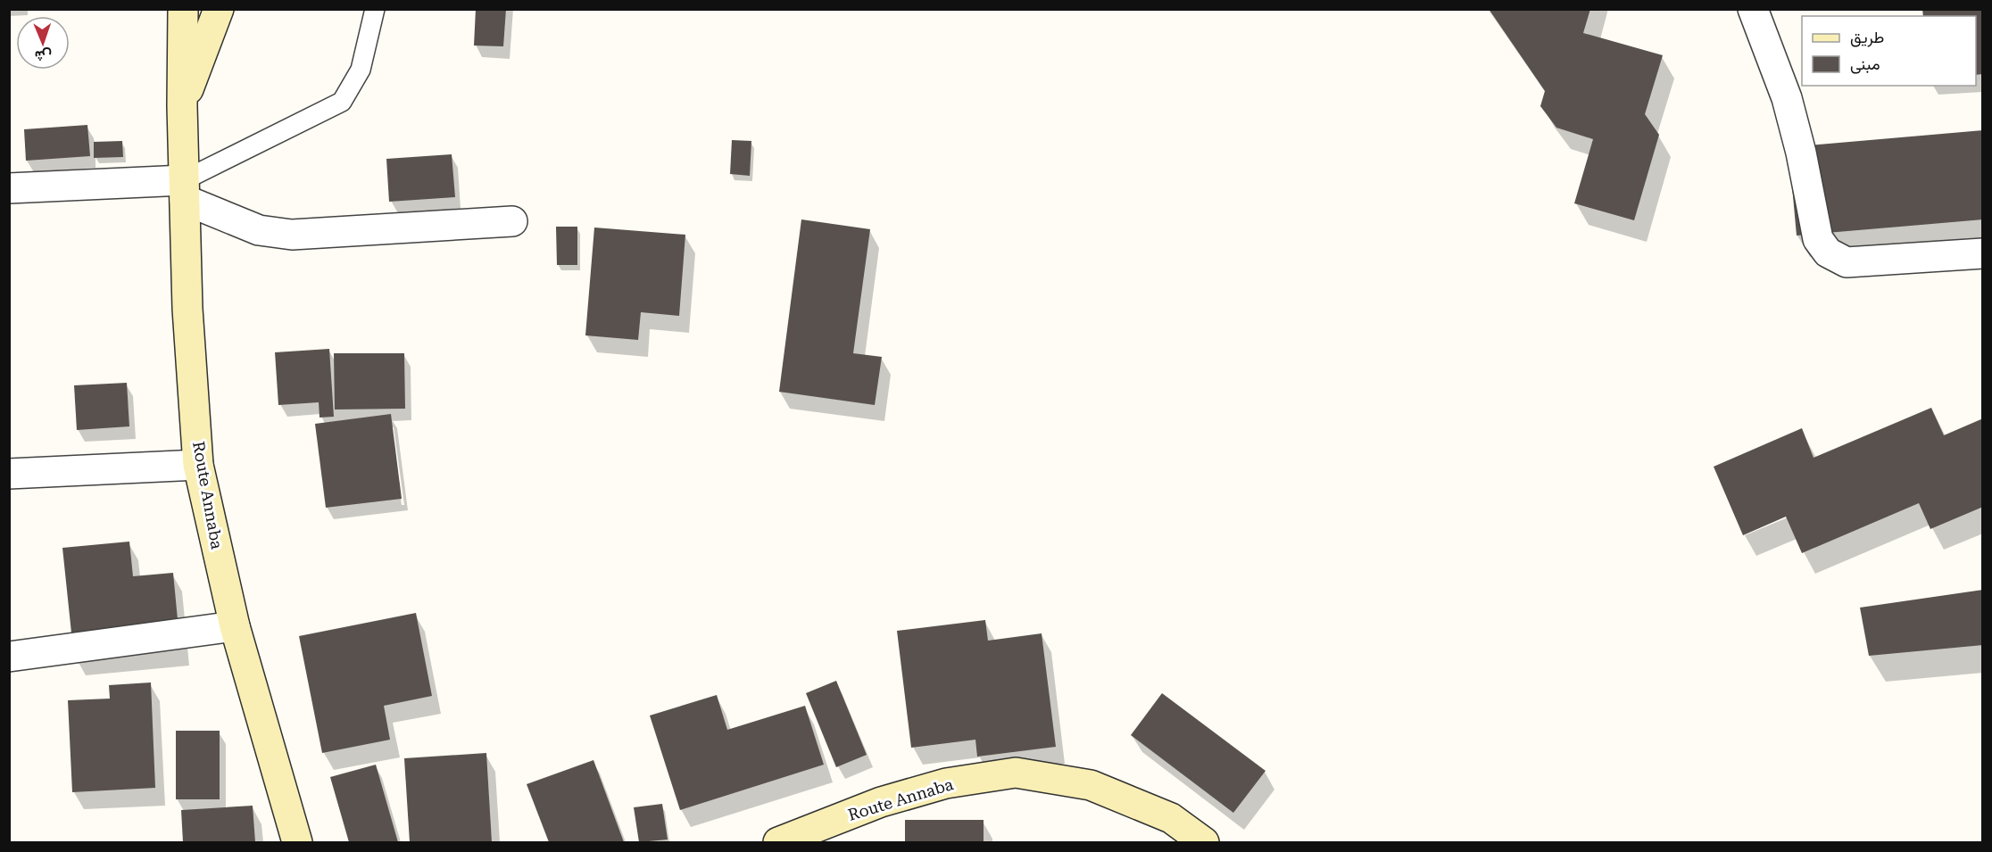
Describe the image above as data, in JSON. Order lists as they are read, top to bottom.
{
  "streets": {
    "main road": ["Route Annaba"]
  },
  "legend": ["طريق", "مبنى"],
  "north": "bottom"
}
